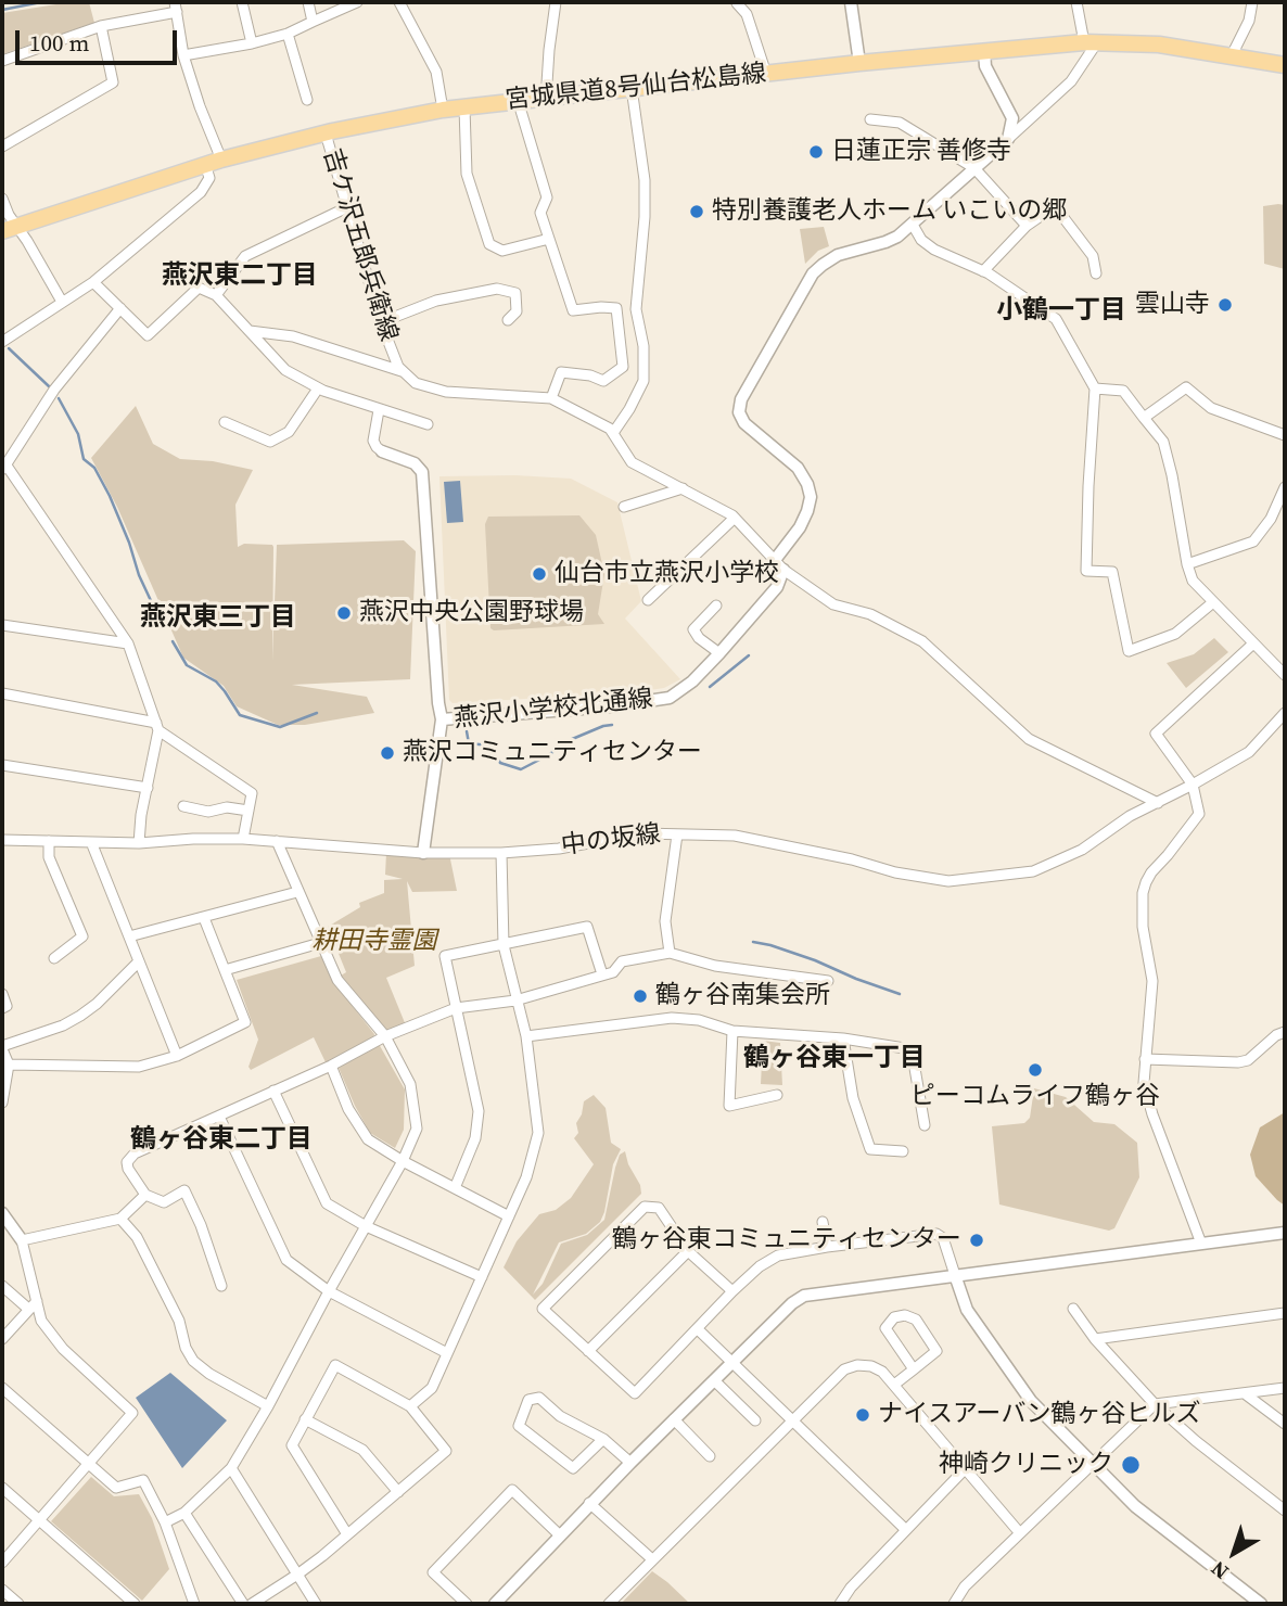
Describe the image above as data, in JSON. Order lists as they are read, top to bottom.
{
  "streets": {
    "main road": ["宮城県道8号仙台松島線"],
    "street": ["吉ケ沢五郎兵衛線", "燕沢小学校北通線", "中の坂線"]
  },
  "crossings": [
    ["宮城県道8号仙台松島線", "吉ケ沢五郎兵衛線"],
    ["吉ケ沢五郎兵衛線", "燕沢小学校北通線"],
    ["吉ケ沢五郎兵衛線", "中の坂線"],
    ["燕沢小学校北通線", "中の坂線"]
  ],
  "districts": [
    "燕沢東二丁目",
    "小鶴一丁目",
    "燕沢東三丁目",
    "鶴ヶ谷東一丁目",
    "鶴ヶ谷東二丁目"
  ],
  "parks": ["耕田寺霊園"],
  "places": [
    "日蓮正宗 善修寺",
    "特別養護老人ホーム いこいの郷",
    "雲山寺",
    "仙台市立燕沢小学校",
    "燕沢中央公園野球場",
    "燕沢コミュニティセンター",
    "鶴ヶ谷南集会所",
    "ピーコムライフ鶴ヶ谷",
    "鶴ヶ谷東コミュニティセンター",
    "ナイスアーバン鶴ヶ谷ヒルズ",
    "神崎クリニック"
  ],
  "scale_bar": "100 m",
  "north": "bottom left"
}
